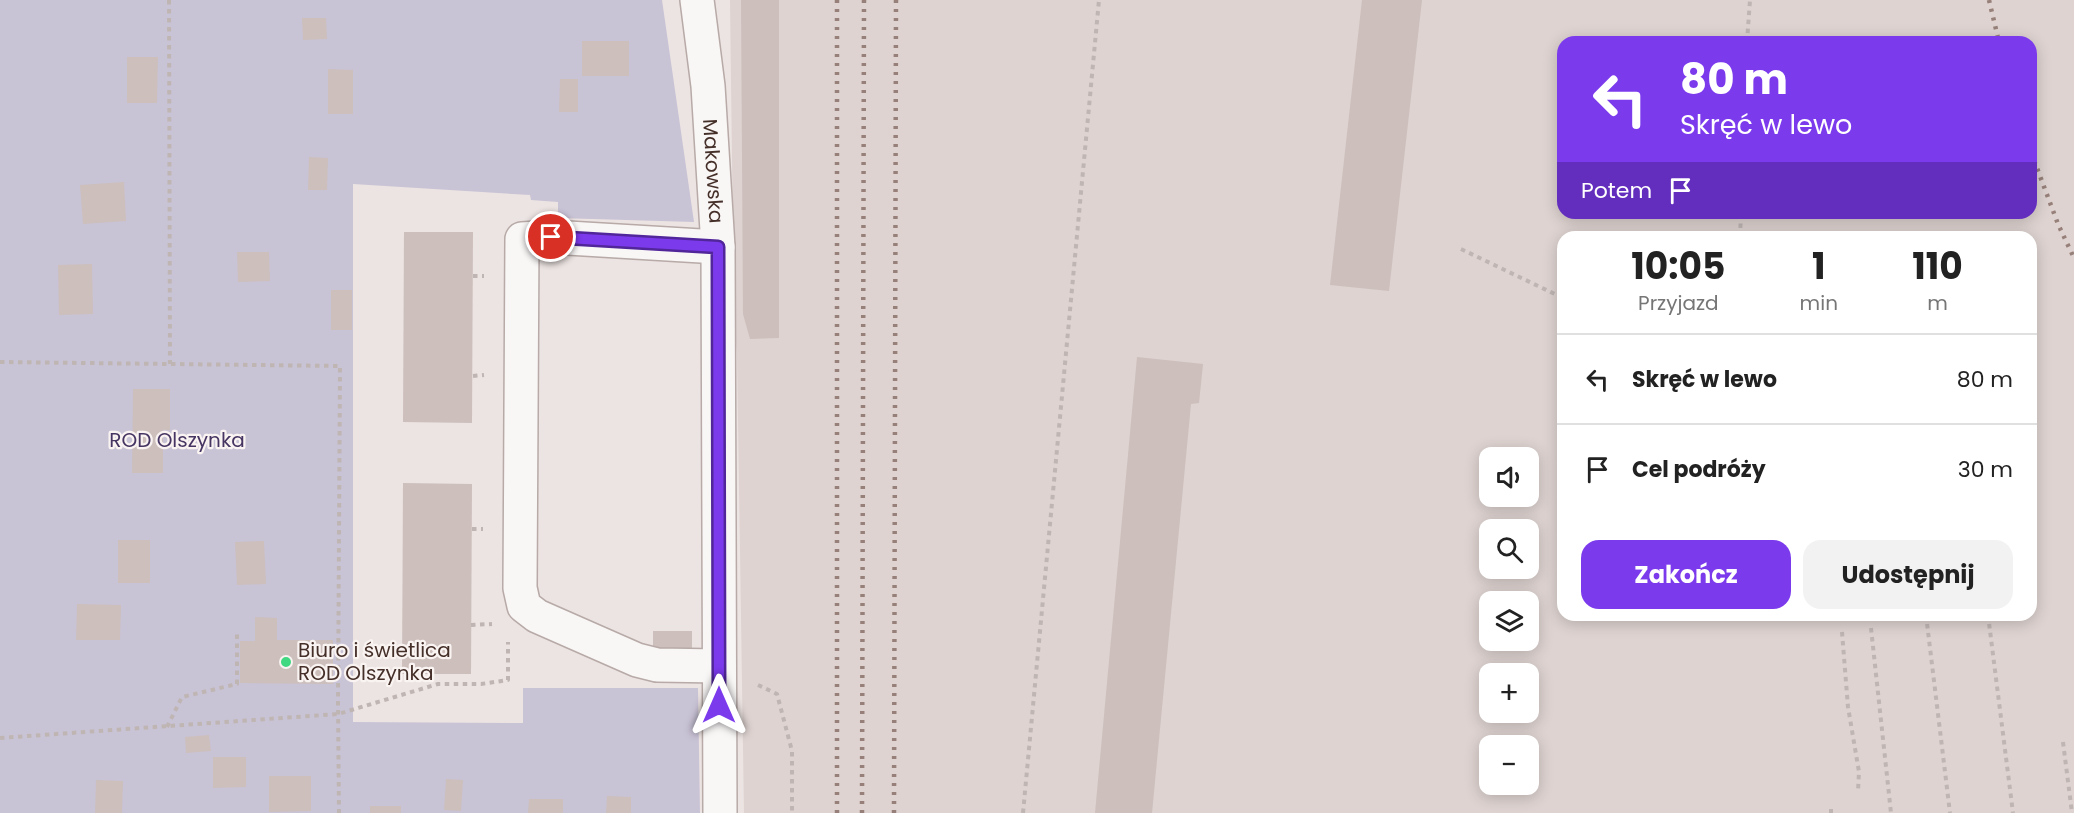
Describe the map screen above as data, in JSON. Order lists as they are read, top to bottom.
{
  "streets": {
    "street": ["Makowska"]
  },
  "parks": ["ROD Olszynka"],
  "places": ["Biuro i świetlica ROD Olszynka"],
  "page": {
    "turn": ["80 m", "Skręć w lewo"],
    "then": "Potem",
    "eta": [
      "10:05",
      "Przyjazd",
      "1",
      "min",
      "110",
      "m"
    ],
    "list": [
      {
        "name": "Skręć w lewo",
        "value": "80 m"
      },
      {
        "name": "Cel podróży",
        "value": "30 m"
      }
    ],
    "map_buttons": ["+", "−"],
    "buttons": ["Zakończ", "Udostępnij"]
  }
}
